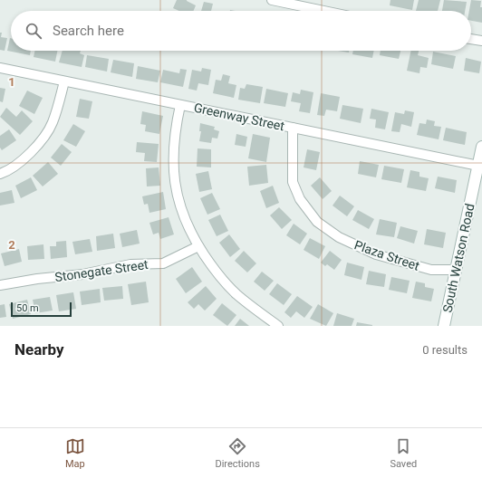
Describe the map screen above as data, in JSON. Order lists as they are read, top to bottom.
{
  "streets": {
    "main road": ["South Watson Road"],
    "street": ["Greenway Street", "Plaza Street", "Stonegate Street"]
  },
  "crossings": [
    ["Greenway Street", "Plaza Street"],
    ["Greenway Street", "South Watson Road"],
    ["Plaza Street", "South Watson Road"]
  ],
  "scale_bar": "50 m",
  "page": {
    "search": "Search here",
    "scale": "50 m",
    "heading": ["Nearby", "0 results"],
    "nav": ["Map", "Directions", "Saved"]
  },
  "grid": {
    "rows": ["1", "2"]
  }
}
